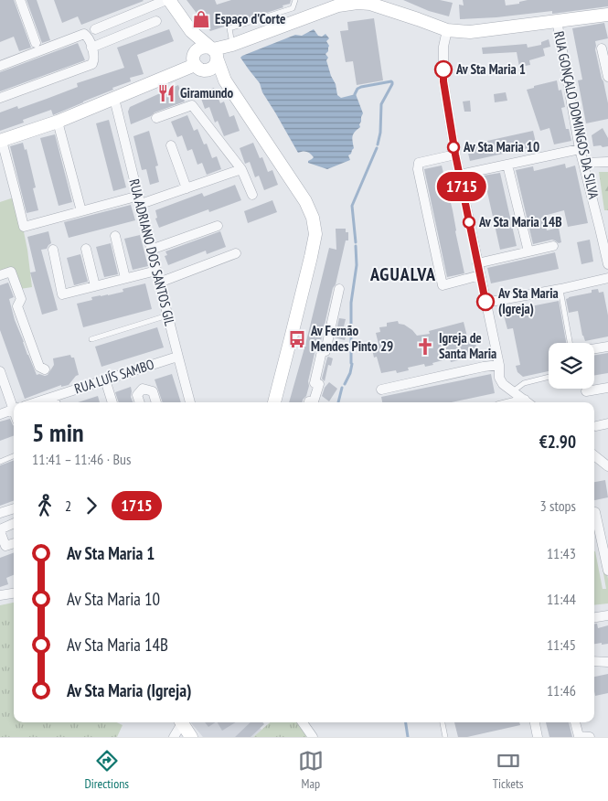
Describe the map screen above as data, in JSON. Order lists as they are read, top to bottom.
{
  "streets": {
    "street": ["RUA GONÇALO DOMINGOS DA SILVA", "RUA ADRIANO DOS SANTOS GIL", "RUA LUÍS SAMBO"]
  },
  "crossings": [
    ["RUA ADRIANO DOS SANTOS GIL", "RUA LUÍS SAMBO"]
  ],
  "districts": ["AGUALVA"],
  "places": {
    "shop": ["Espaço d'Corte"],
    "other": [
      "Av Sta Maria 1",
      "Av Sta Maria 10",
      "Av Sta Maria 14B",
      "Av Sta Maria (Igreja)"
    ],
    "restaurant": ["Giramundo"],
    "bus stop": ["Av Fernão Mendes Pinto 29"],
    "church": ["Igreja de Santa Maria"]
  },
  "lines": ["bus line 1715"],
  "page": {
    "on_map": "1715",
    "heading": ["5 min", "11:41 – 11:46 · Bus", "€2.90"],
    "legs": ["2", "1715", "3 stops"],
    "list": [
      {
        "name": "Av Sta Maria 1",
        "value": "11:43"
      },
      {
        "name": "Av Sta Maria 10",
        "value": "11:44"
      },
      {
        "name": "Av Sta Maria 14B",
        "value": "11:45"
      },
      {
        "name": "Av Sta Maria (Igreja)",
        "value": "11:46"
      }
    ],
    "tabs": ["Directions", "Map", "Tickets"]
  }
}
